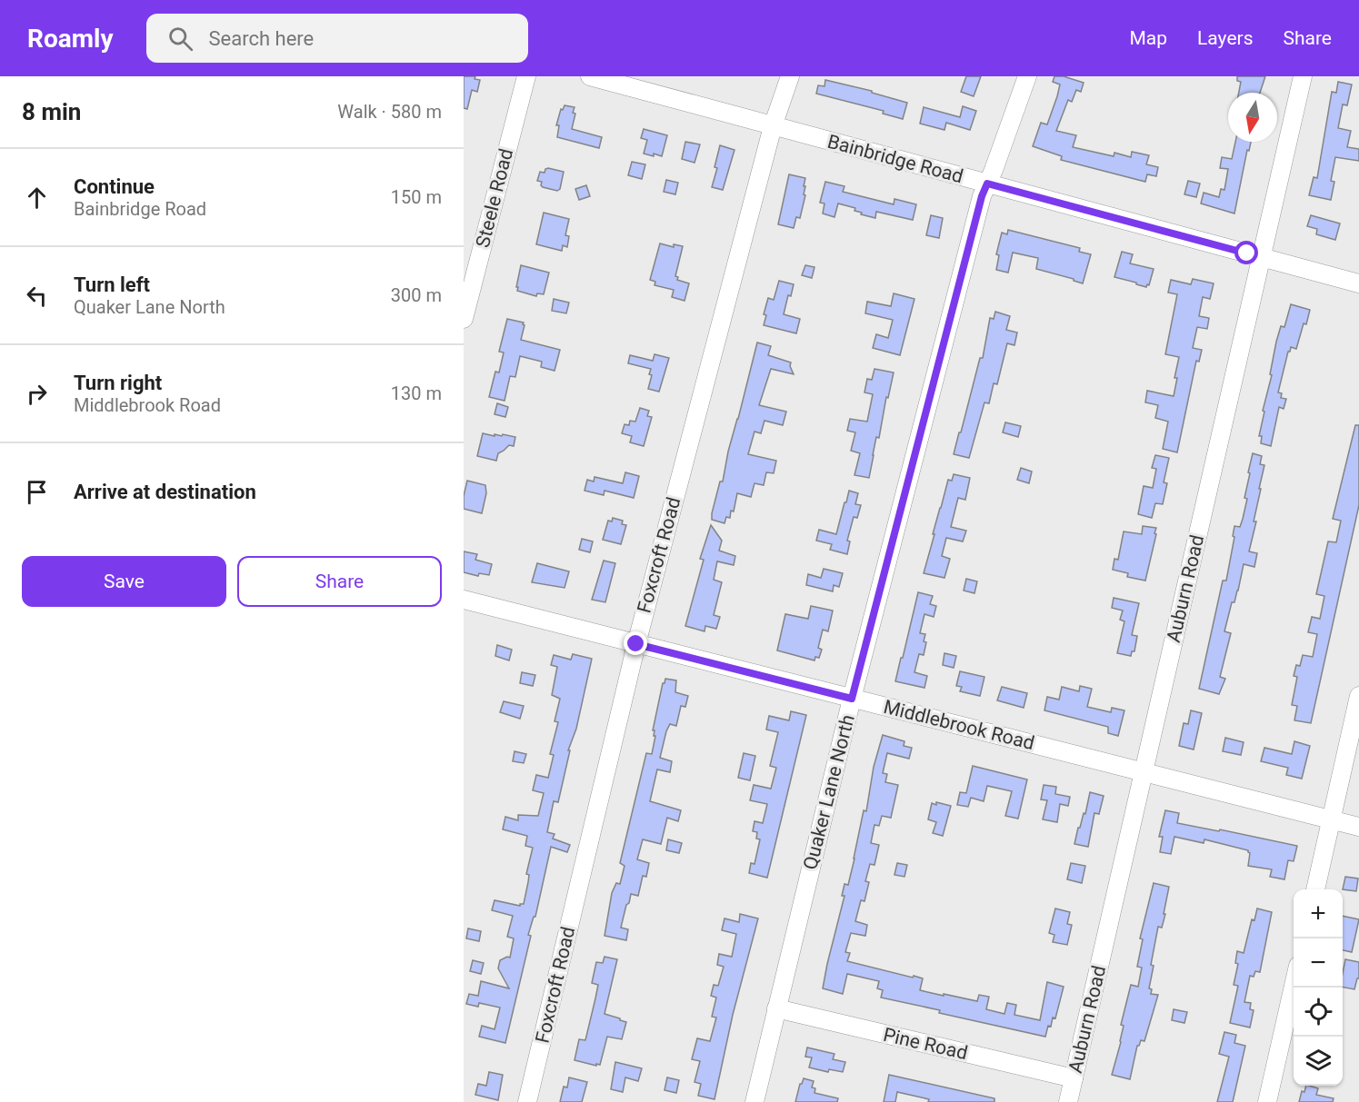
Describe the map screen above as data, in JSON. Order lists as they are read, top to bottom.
{
  "streets": {
    "street": [
      "Bainbridge Road",
      "Steele Road",
      "Foxcroft Road",
      "Auburn Road",
      "Middlebrook Road",
      "Quaker Lane North",
      "Pine Road"
    ]
  },
  "crossings": [
    ["Bainbridge Road", "Foxcroft Road"],
    ["Bainbridge Road", "Auburn Road"],
    ["Bainbridge Road", "Quaker Lane North"],
    ["Foxcroft Road", "Middlebrook Road"],
    ["Auburn Road", "Middlebrook Road"],
    ["Auburn Road", "Pine Road"],
    ["Middlebrook Road", "Quaker Lane North"],
    ["Quaker Lane North", "Pine Road"]
  ],
  "north": "bottom",
  "page": {
    "header": "Roamly",
    "search": "Search here",
    "nav": ["Map", "Layers", "Share"],
    "heading": ["8 min", "Walk · 580 m"],
    "list": [
      ["Continue", "Bainbridge Road", "150 m"],
      ["Turn left", "Quaker Lane North", "300 m"],
      ["Turn right", "Middlebrook Road", "130 m"],
      "Arrive at destination"
    ],
    "buttons": ["Save", "Share"],
    "map_buttons": ["+", "−"]
  }
}
